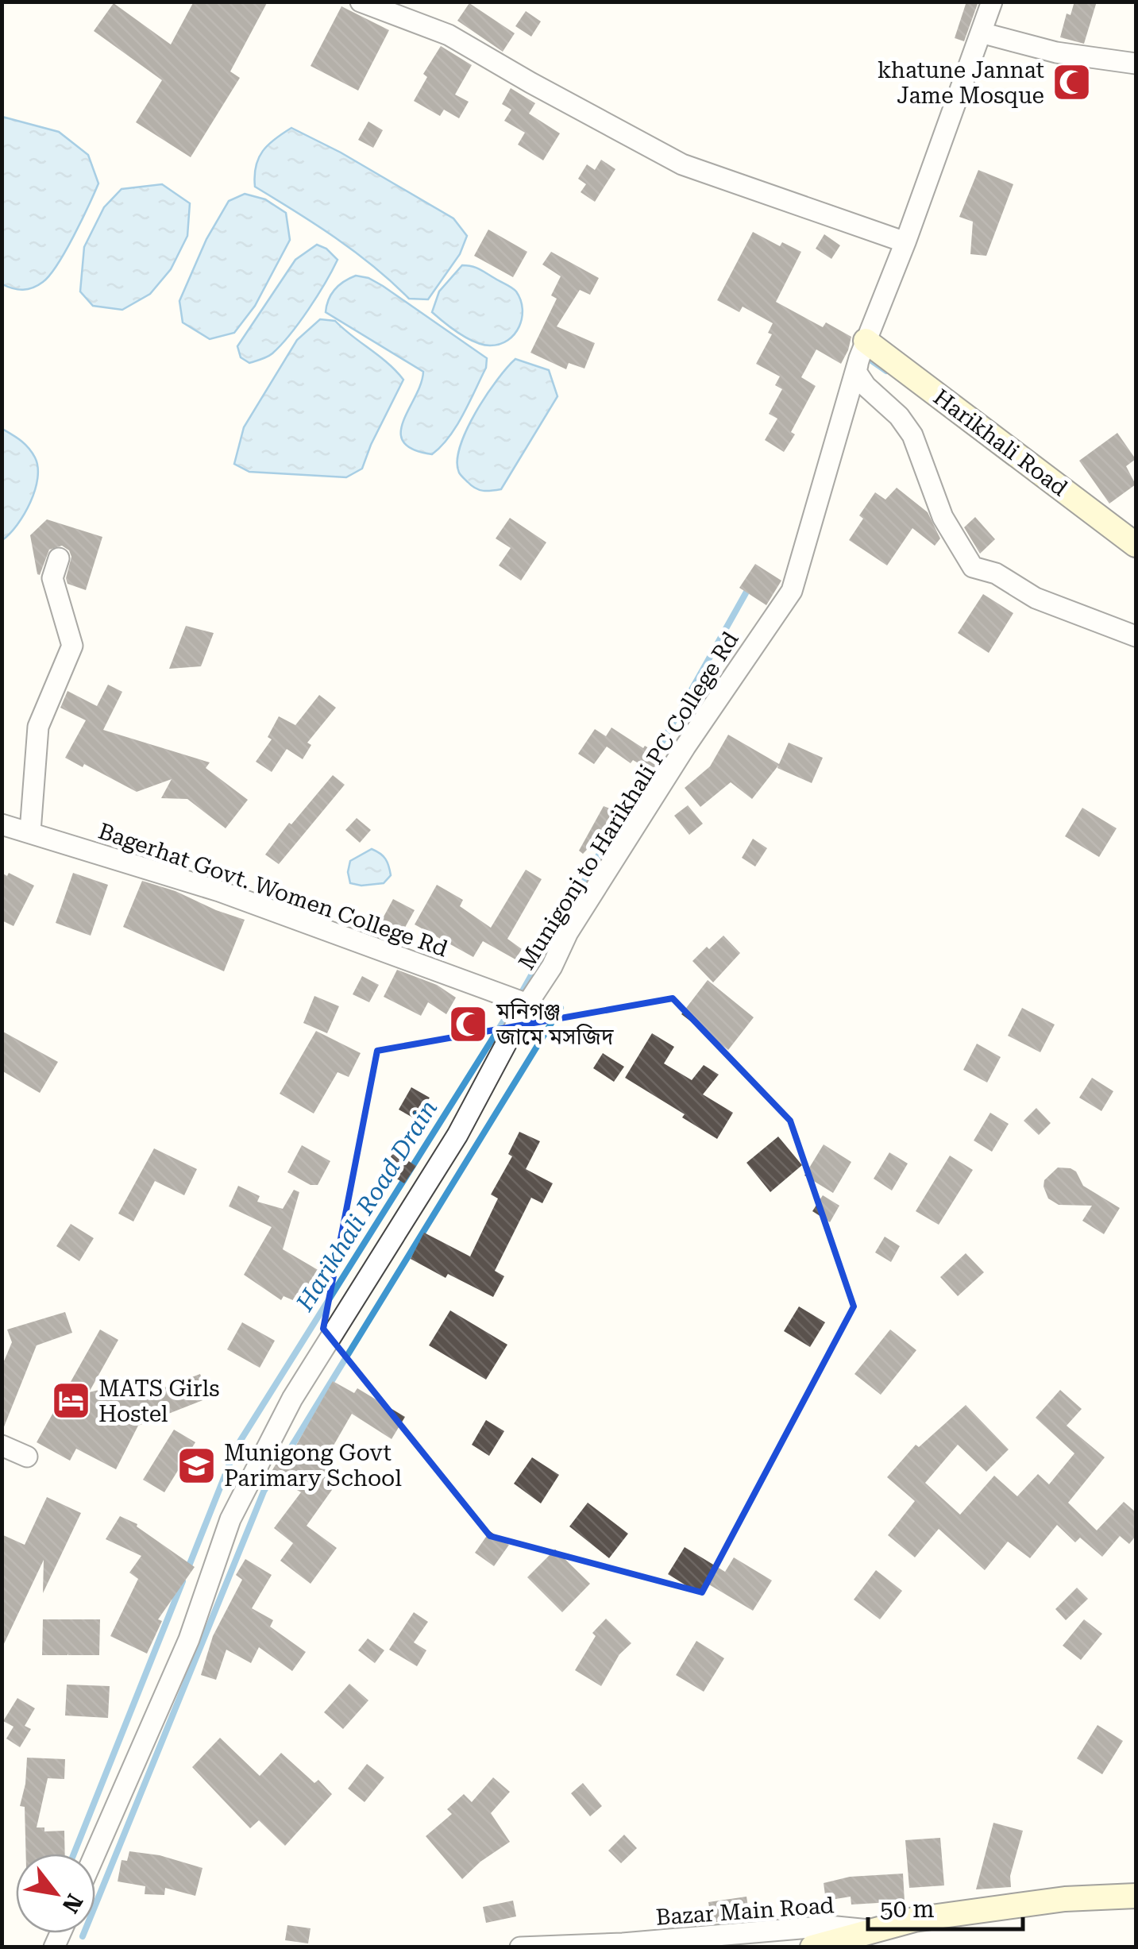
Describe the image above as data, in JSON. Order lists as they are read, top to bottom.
{
  "streets": {
    "main road": ["Harikhali Road"],
    "street": ["Munigonj to Harikhali PC College Rd", "Bagerhat Govt. Women College Rd", "Bazar Main Road"]
  },
  "crossings": [
    ["Harikhali Road", "Munigonj to Harikhali PC College Rd"],
    ["Munigonj to Harikhali PC College Rd", "Bagerhat Govt. Women College Rd"]
  ],
  "water": ["Harikhali Road Drain"],
  "places": {
    "mosque": ["khatune Jannat Jame Mosque", "মনিগঞ্জ জামে মসজিদ"],
    "hotel": ["MATS Girls Hostel"],
    "school or university": ["Munigong Govt Parimary School"]
  },
  "scale_bar": "50 m",
  "north": "bottom right"
}
